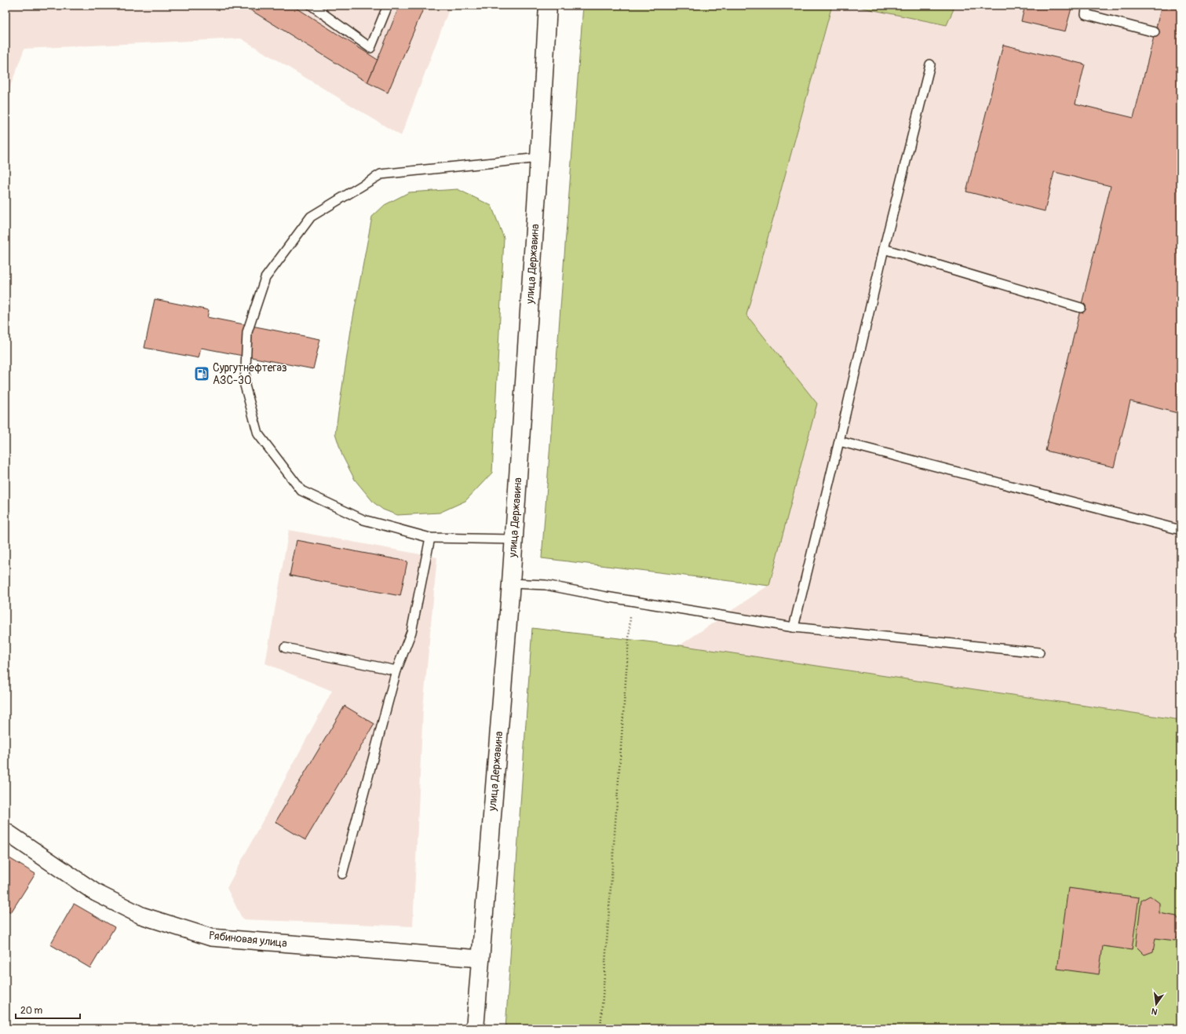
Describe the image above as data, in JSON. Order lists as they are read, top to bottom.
{
  "streets": {
    "main road": ["улица Державина"],
    "street": ["Рябиновая улица"]
  },
  "crossings": [
    ["улица Державина", "Рябиновая улица"]
  ],
  "places": {
    "fuel station": ["Сургутнефтегаз АЗС-30"]
  },
  "scale_bar": "20 m",
  "north": "bottom"
}
